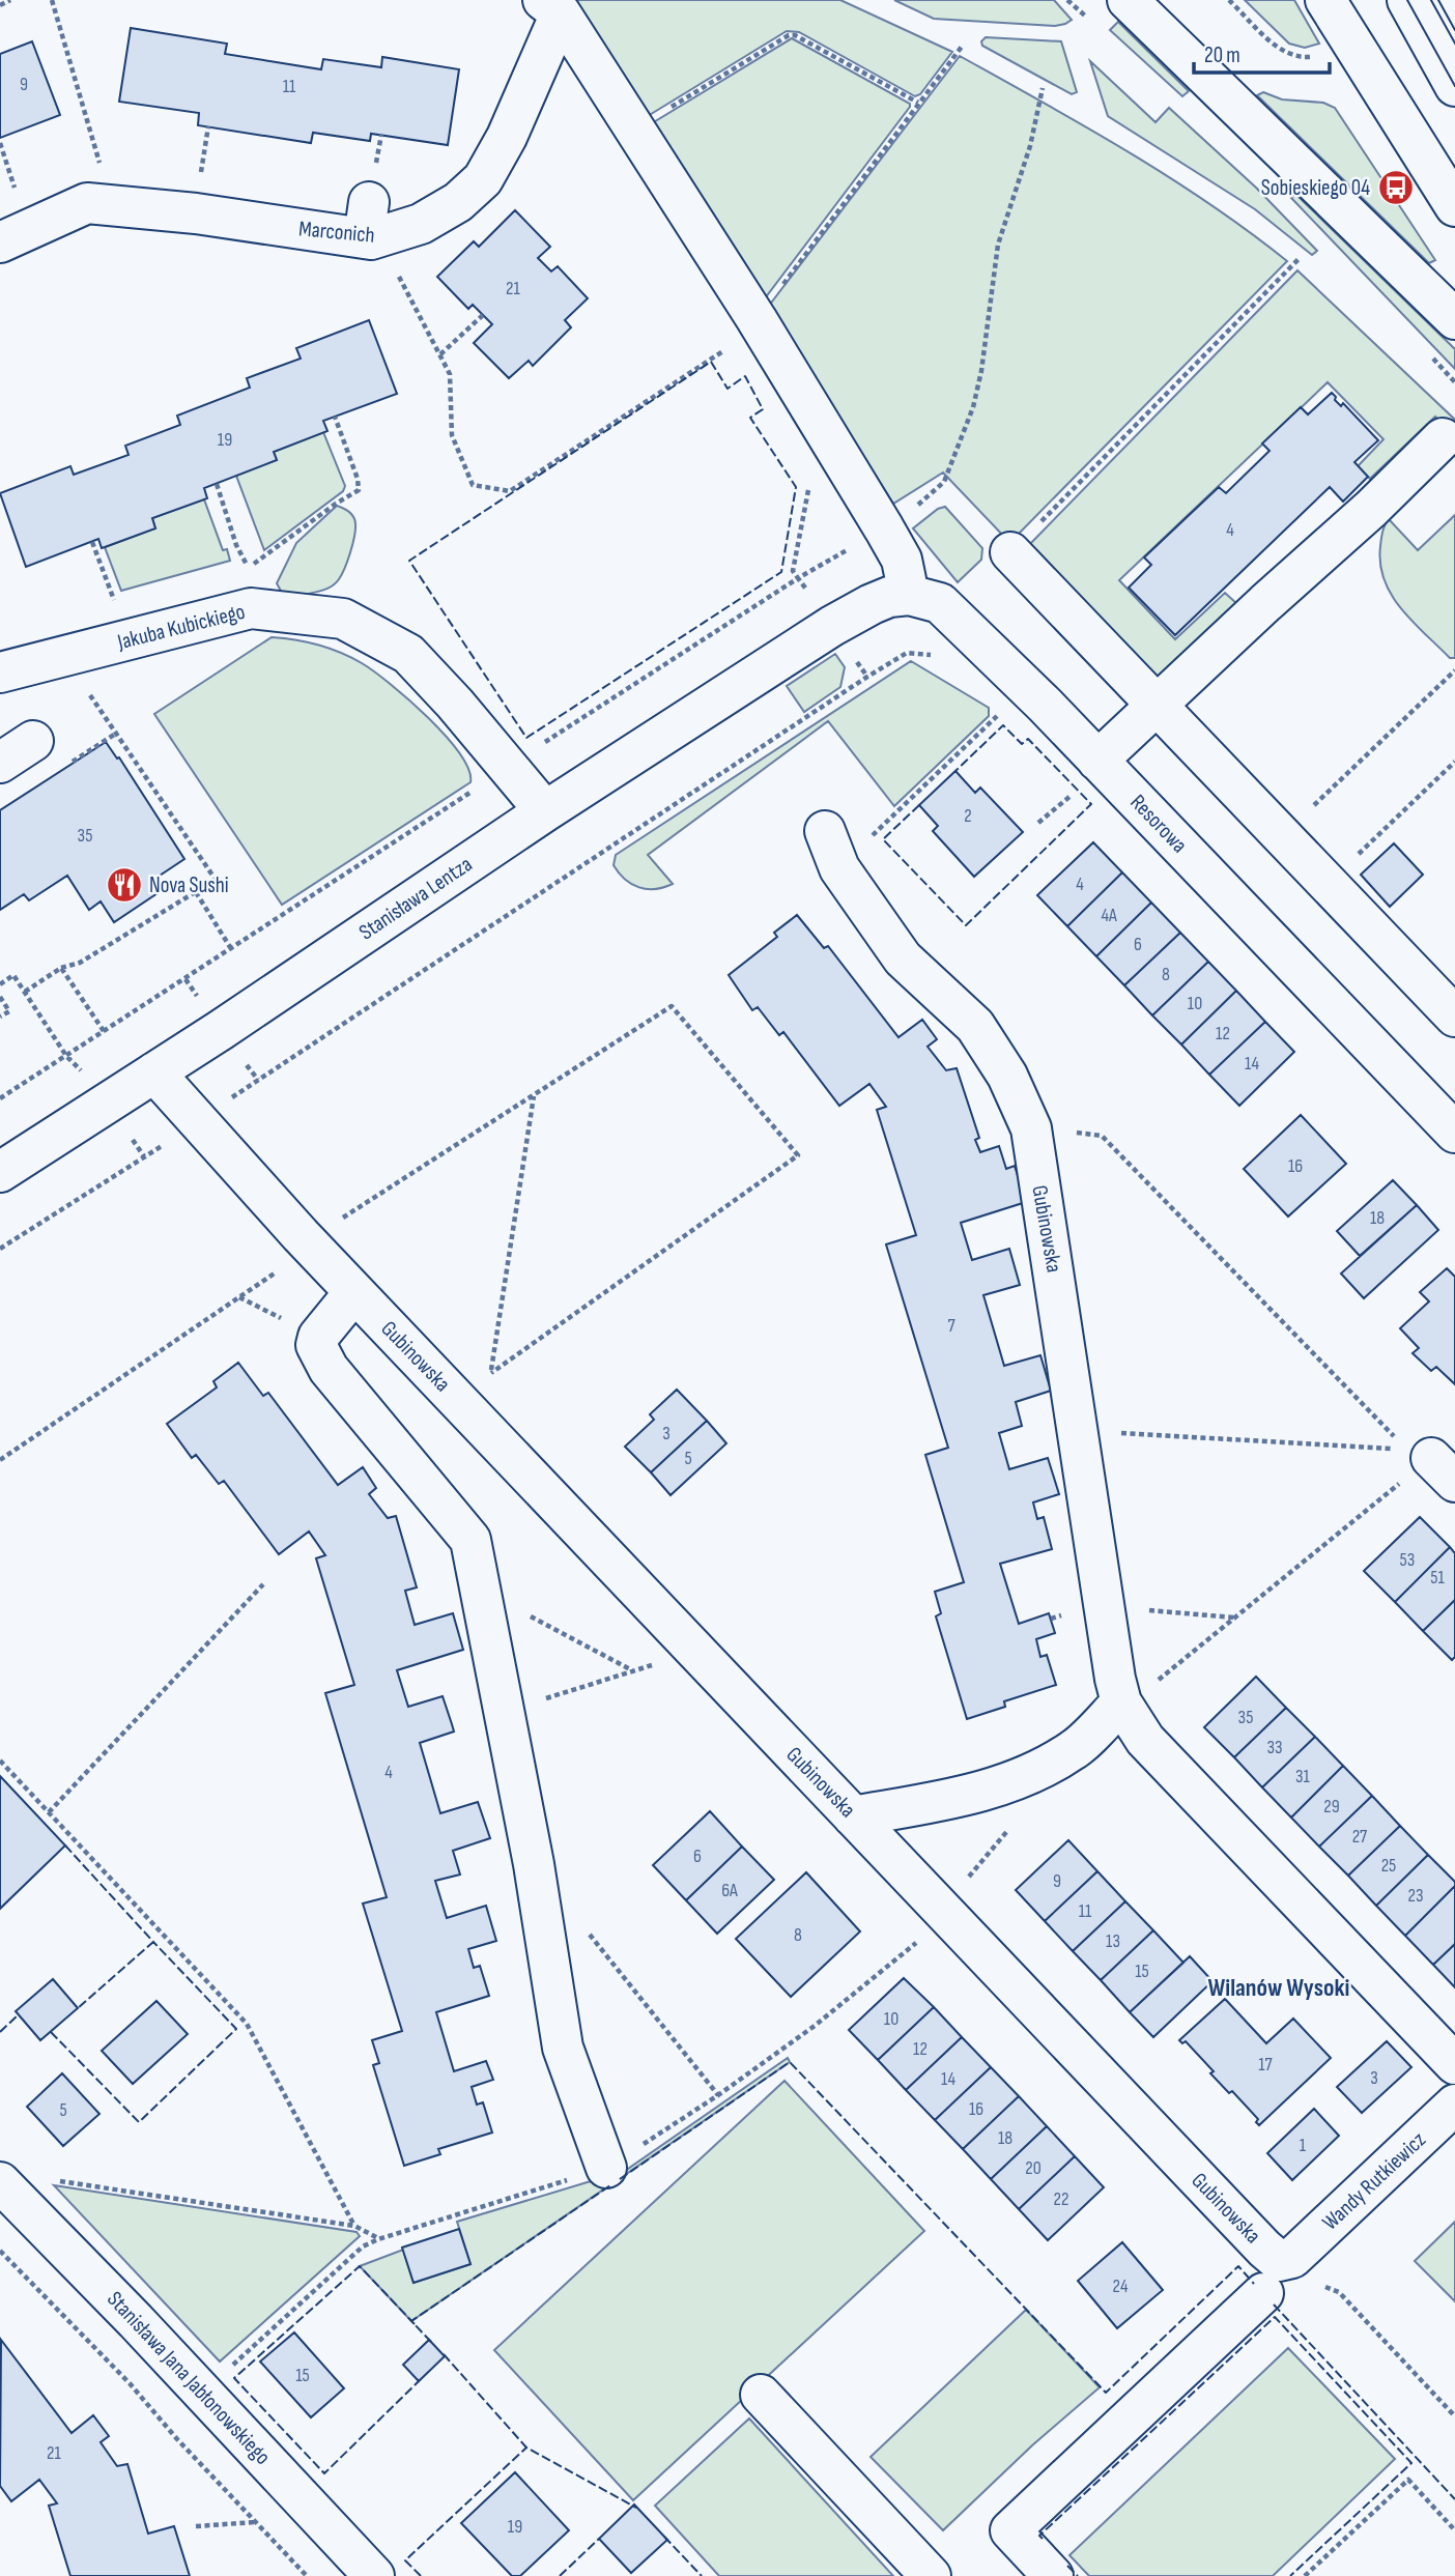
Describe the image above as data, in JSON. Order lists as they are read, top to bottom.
{
  "streets": {
    "street": [
      "Marconich",
      "Jakuba Kubickiego",
      "Resorowa",
      "Stanisława Lentza",
      "Gubinowska",
      "Wandy Rutkiewicz",
      "Stanisława Jana Jabłonowskiego"
    ]
  },
  "crossings": [
    ["Jakuba Kubickiego", "Stanisława Lentza"],
    ["Stanisława Lentza", "Gubinowska"],
    ["Gubinowska", "Wandy Rutkiewicz"]
  ],
  "districts": ["Wilanów Wysoki"],
  "places": {
    "bus stop": ["Sobieskiego 04"],
    "restaurant": ["Nova Sushi"]
  },
  "house_numbers": [
    "9",
    "11",
    "21",
    "19",
    "4",
    "2",
    "35",
    "4",
    "4A",
    "6",
    "8",
    "10",
    "12",
    "14",
    "16",
    "18",
    "7",
    "3",
    "5",
    "53",
    "51",
    "35",
    "33",
    "4",
    "31",
    "29",
    "27",
    "6",
    "25",
    "9",
    "6A",
    "23",
    "11",
    "8",
    "13",
    "15",
    "10",
    "12",
    "17",
    "3",
    "14",
    "16",
    "5",
    "18",
    "1",
    "20",
    "22",
    "24",
    "15",
    "21",
    "19"
  ],
  "scale_bar": "20 m"
}
